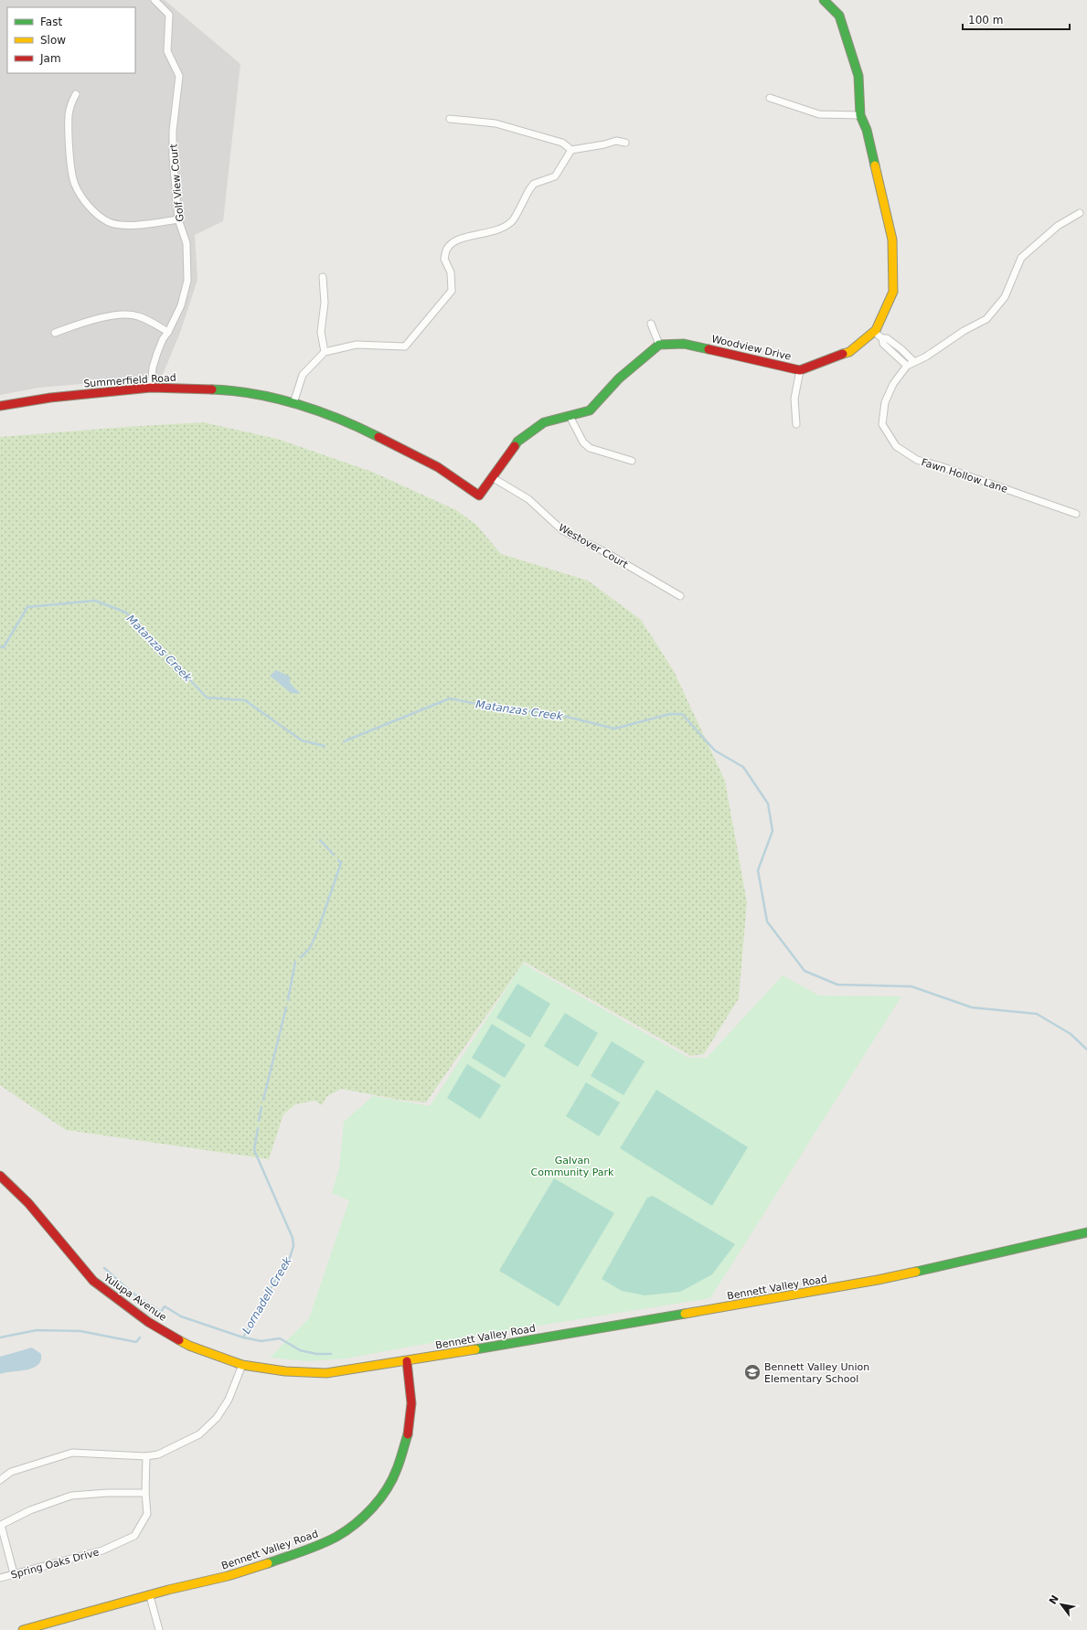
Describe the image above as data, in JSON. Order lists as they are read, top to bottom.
{
  "streets": {
    "street": [
      "Golf View Court",
      "Woodview Drive",
      "Summerfield Road",
      "Fawn Hollow Lane",
      "Westover Court",
      "Bennett Valley Road",
      "Yulupa Avenue",
      "Spring Oaks Drive"
    ]
  },
  "crossings": [
    ["Golf View Court", "Summerfield Road"],
    ["Summerfield Road", "Westover Court"],
    ["Bennett Valley Road", "Yulupa Avenue"]
  ],
  "water": ["Matanzas Creek", "Lornadell Creek"],
  "parks": ["Galvan Community Park"],
  "places": {
    "school or university": ["Bennett Valley Union Elementary School"]
  },
  "legend": ["Fast", "Slow", "Jam"],
  "scale_bar": "100 m",
  "north": "top left"
}
